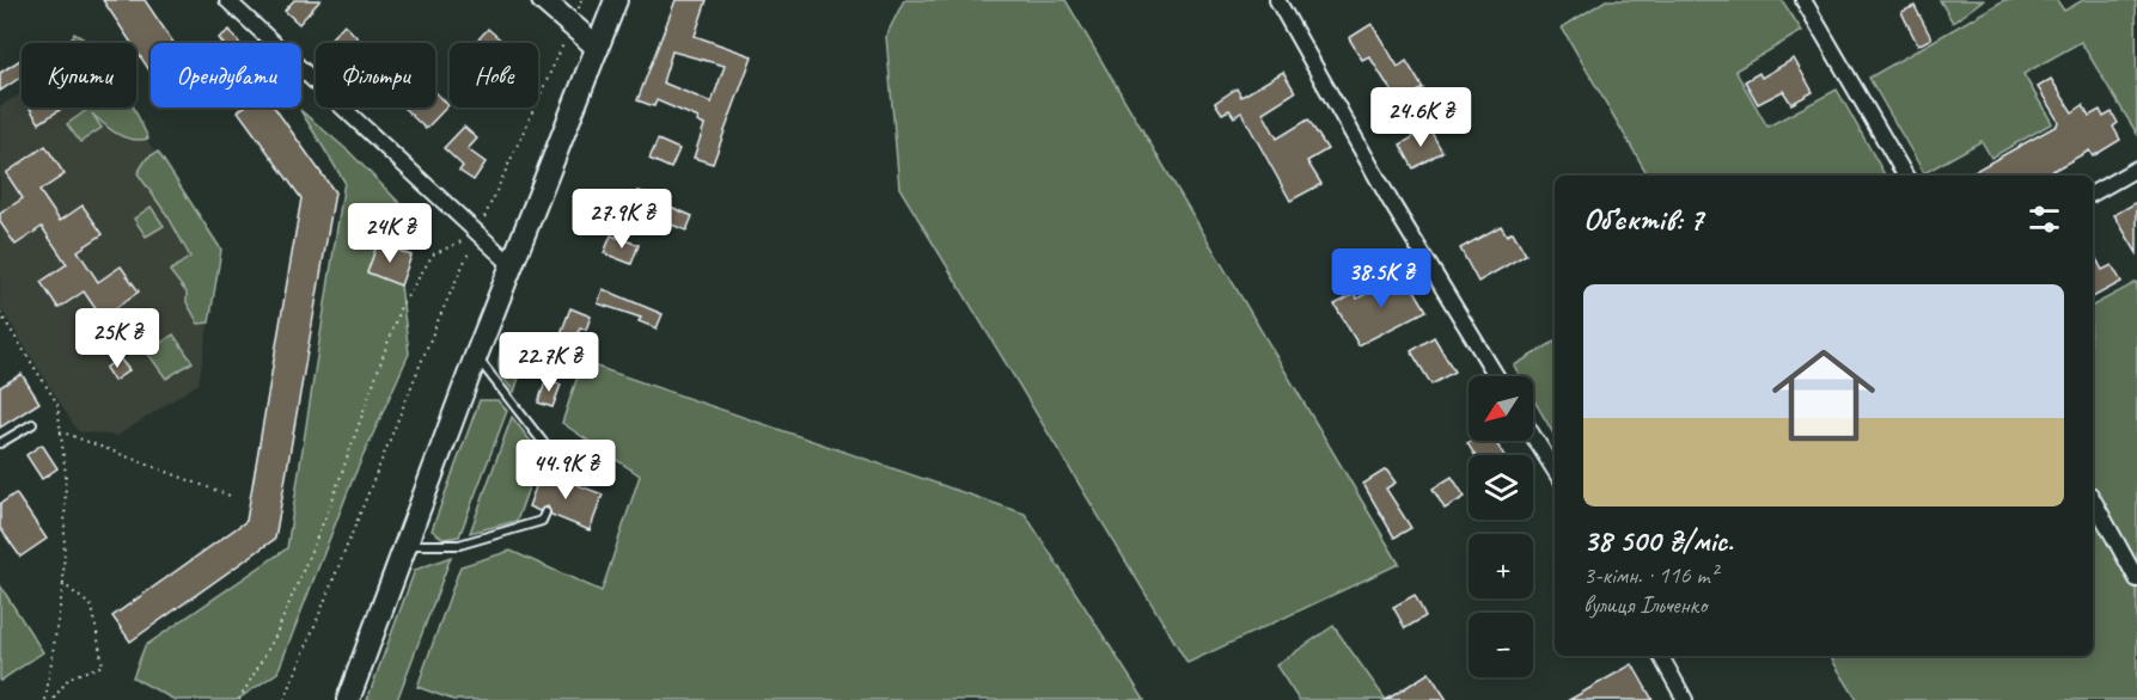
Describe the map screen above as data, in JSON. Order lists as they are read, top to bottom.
{
  "north": "bottom left",
  "page": {
    "chip": [
      "Купити",
      "Орендувати",
      "Фільтри",
      "Нове"
    ],
    "price": [
      "24.6K ₴",
      "27.9K ₴",
      "24K ₴",
      "38.5K ₴",
      "25K ₴",
      "22.7K ₴",
      "44.9K ₴"
    ],
    "heading": "Об’єктів: 7",
    "list": [
      {
        "name": "38 500 ₴/міс.",
        "note": "3-кімн. · 116 m² · вулиця Ільченко"
      }
    ],
    "map_buttons": ["+", "−"]
  }
}
